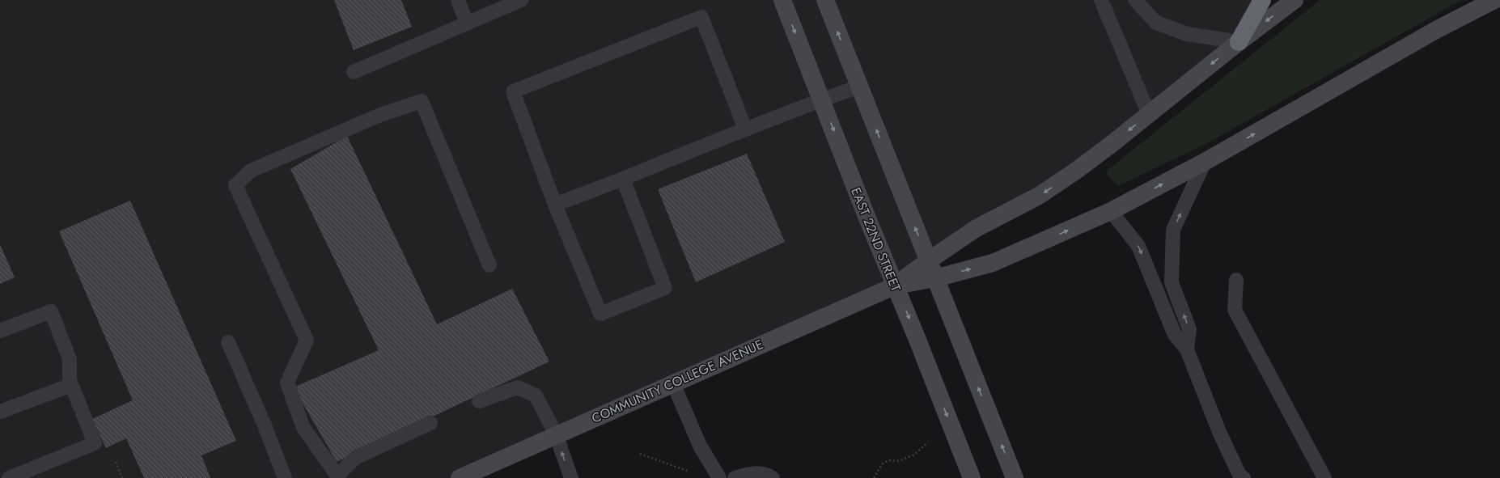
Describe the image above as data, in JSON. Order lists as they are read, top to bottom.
{
  "streets": {
    "street": ["EAST 22ND STREET", "COMMUNITY COLLEGE AVENUE"]
  },
  "crossings": [
    ["EAST 22ND STREET", "COMMUNITY COLLEGE AVENUE"]
  ]
}
